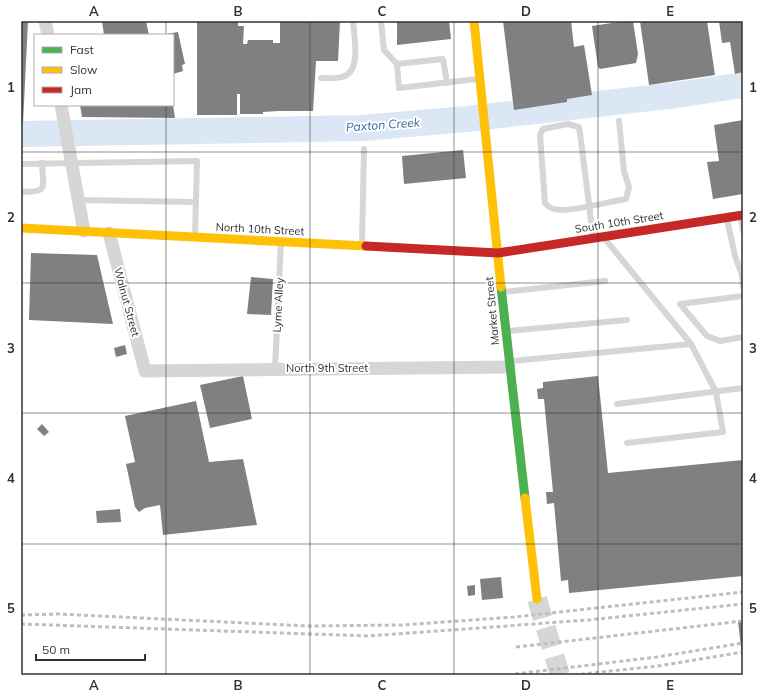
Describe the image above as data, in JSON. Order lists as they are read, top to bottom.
{
  "streets": {
    "street": [
      "South 10th Street",
      "North 10th Street",
      "Walnut Street",
      "Market Street",
      "North 9th Street"
    ],
    "lane": ["Lyme Alley"]
  },
  "crossings": [
    ["South 10th Street", "North 10th Street"],
    ["South 10th Street", "Market Street"],
    ["North 10th Street", "Walnut Street"],
    ["North 10th Street", "Lyme Alley"],
    ["North 10th Street", "Market Street"],
    ["Walnut Street", "North 9th Street"],
    ["Lyme Alley", "North 9th Street"],
    ["Market Street", "North 9th Street"]
  ],
  "water": ["Paxton Creek"],
  "legend": ["Fast", "Slow", "Jam"],
  "scale_bar": "50 m",
  "grid": {
    "columns": [
      "A",
      "B",
      "C",
      "D",
      "E"
    ],
    "rows": [
      "1",
      "2",
      "3",
      "4",
      "5"
    ]
  }
}
